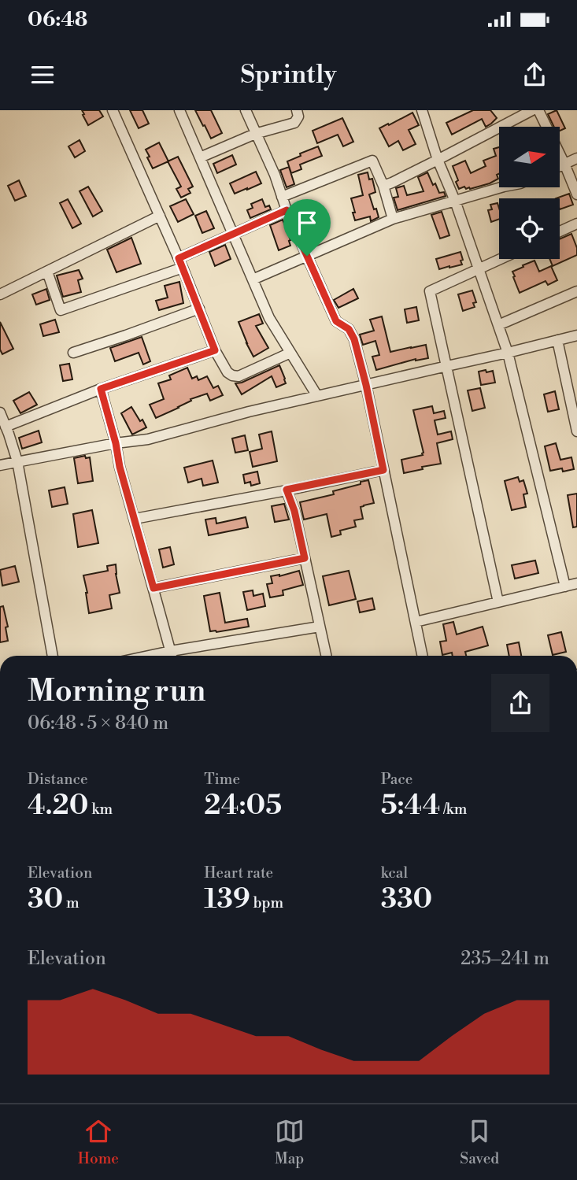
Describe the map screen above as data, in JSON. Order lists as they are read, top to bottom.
{
  "north": "right",
  "page": {
    "status": "06:48",
    "header": "Sprintly",
    "heading": ["Morning run", "06:48 · 5 × 840 m"],
    "stats": [
      ["Distance", "4.20 km"],
      ["Time", "24:05"],
      ["Pace", "5:44 /km"],
      ["Elevation", "30 m"],
      ["Heart rate", "139 bpm"],
      ["kcal", "330"]
    ],
    "chart": ["Elevation", "235–241 m"],
    "tabs": ["Home", "Map", "Saved"]
  }
}
